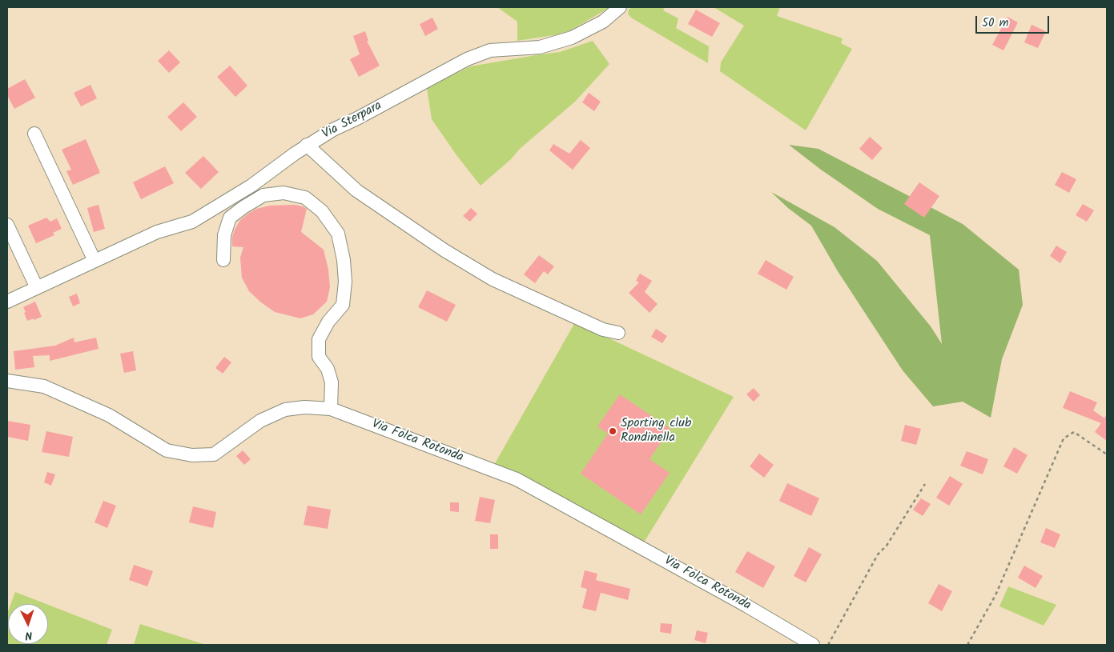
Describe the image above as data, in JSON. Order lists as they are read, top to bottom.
{
  "streets": {
    "street": ["Via Sterpara", "Via Folca Rotonda"]
  },
  "places": ["Sporting club Rondinella"],
  "scale_bar": "50 m",
  "north": "bottom"
}
